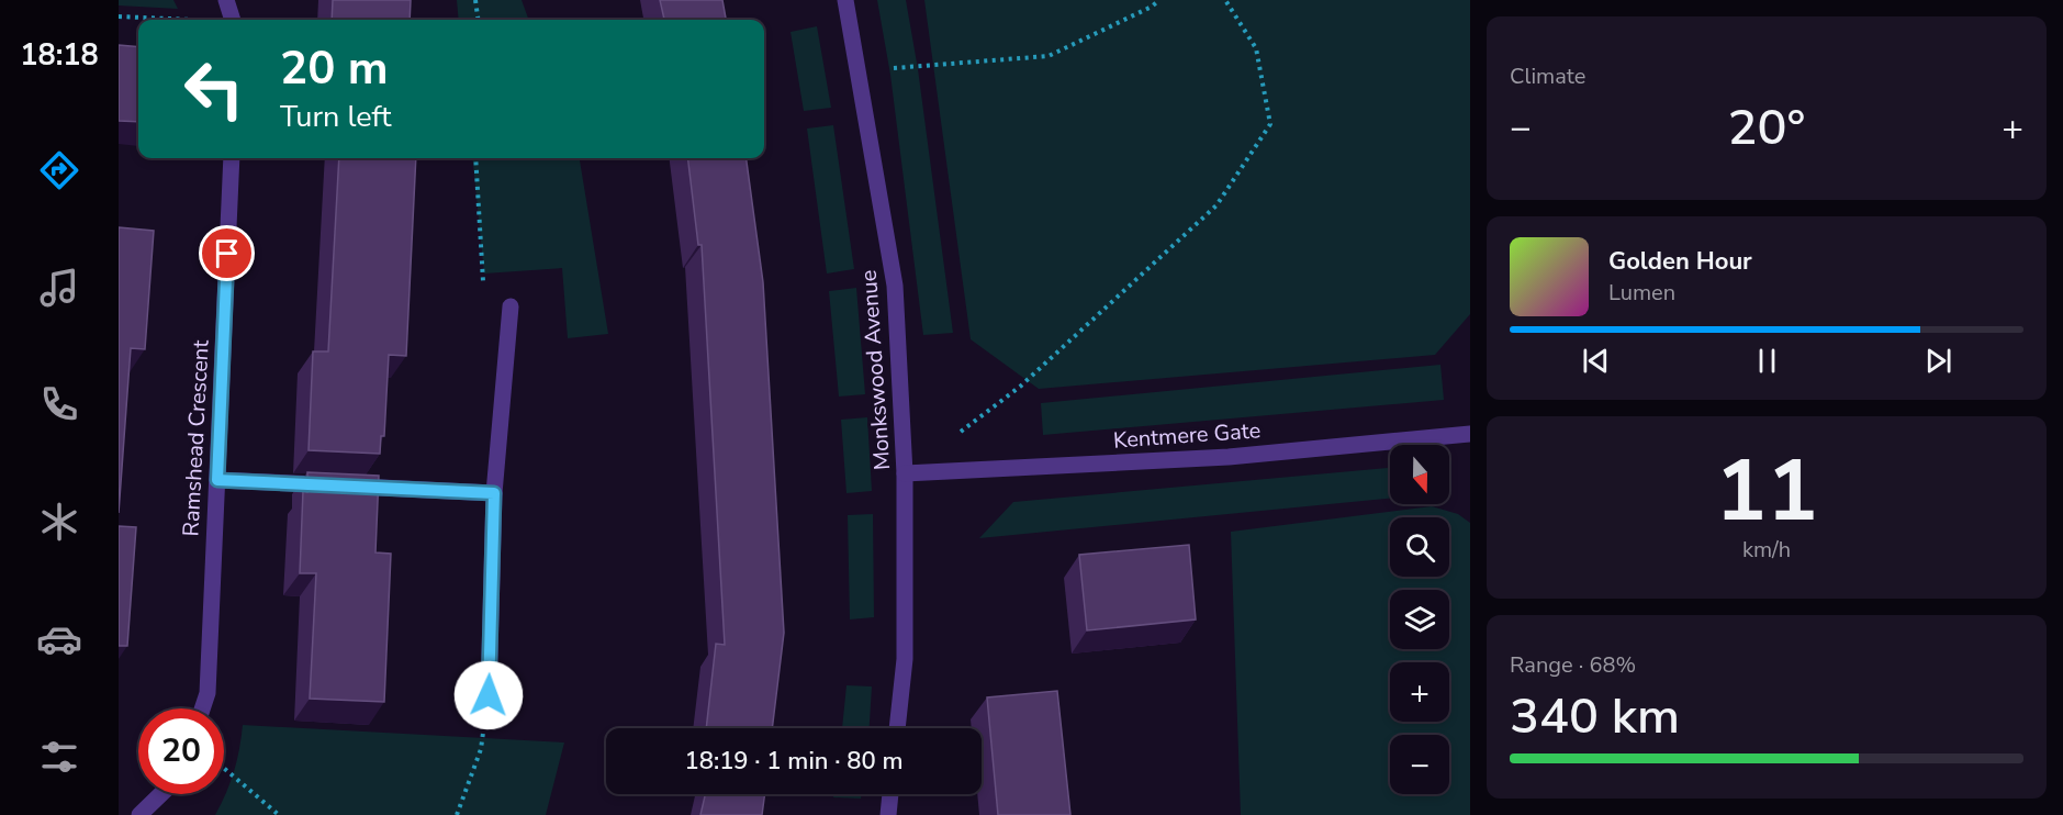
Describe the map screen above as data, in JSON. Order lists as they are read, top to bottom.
{
  "streets": {
    "street": ["Monkswood Avenue", "Kentmere Gate", "Ramshead Crescent"]
  },
  "crossings": [
    ["Monkswood Avenue", "Kentmere Gate"]
  ],
  "north": "bottom",
  "page": {
    "tabs": "18:18",
    "tile": [
      "Climate",
      ["11", "km/h"],
      ["Range · 68%", "340 km"]
    ],
    "turn": ["20 m", "Turn left"],
    "heat": ["−", "20°", "+"],
    "song": ["Golden Hour", "Lumen"],
    "map_buttons": ["+", "−"],
    "limit": "20",
    "trip": "18:19 · 1 min · 80 m"
  }
}
